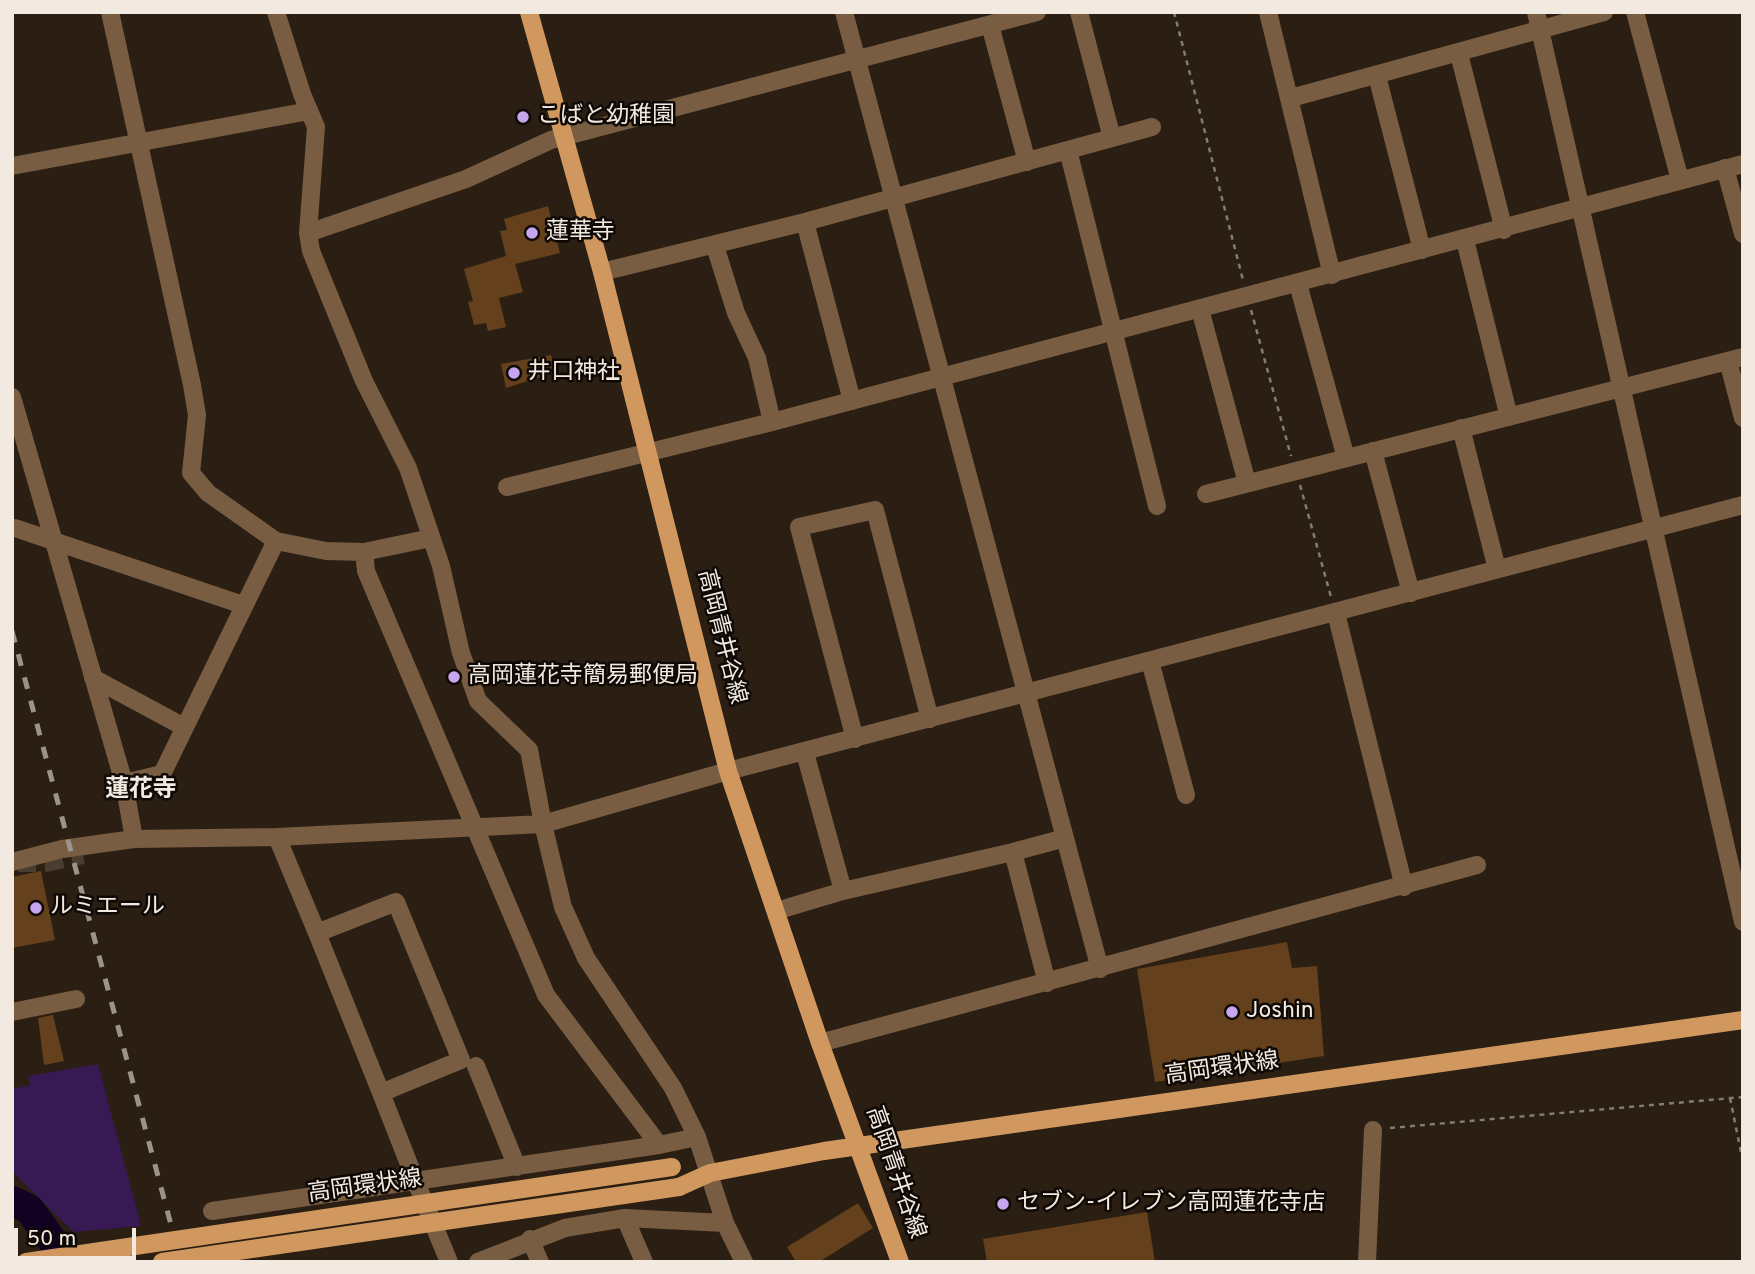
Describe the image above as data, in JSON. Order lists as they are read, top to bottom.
{
  "streets": {
    "main road": ["高岡青井谷線", "高岡環状線"]
  },
  "crossings": [
    ["高岡青井谷線", "高岡環状線"]
  ],
  "districts": ["蓮花寺"],
  "places": [
    "こばと幼稚園",
    "蓮華寺",
    "井口神社",
    "高岡蓮花寺簡易郵便局",
    "ルミエール",
    "Joshin",
    "セブン-イレブン高岡蓮花寺店"
  ],
  "scale_bar": "50 m"
}
